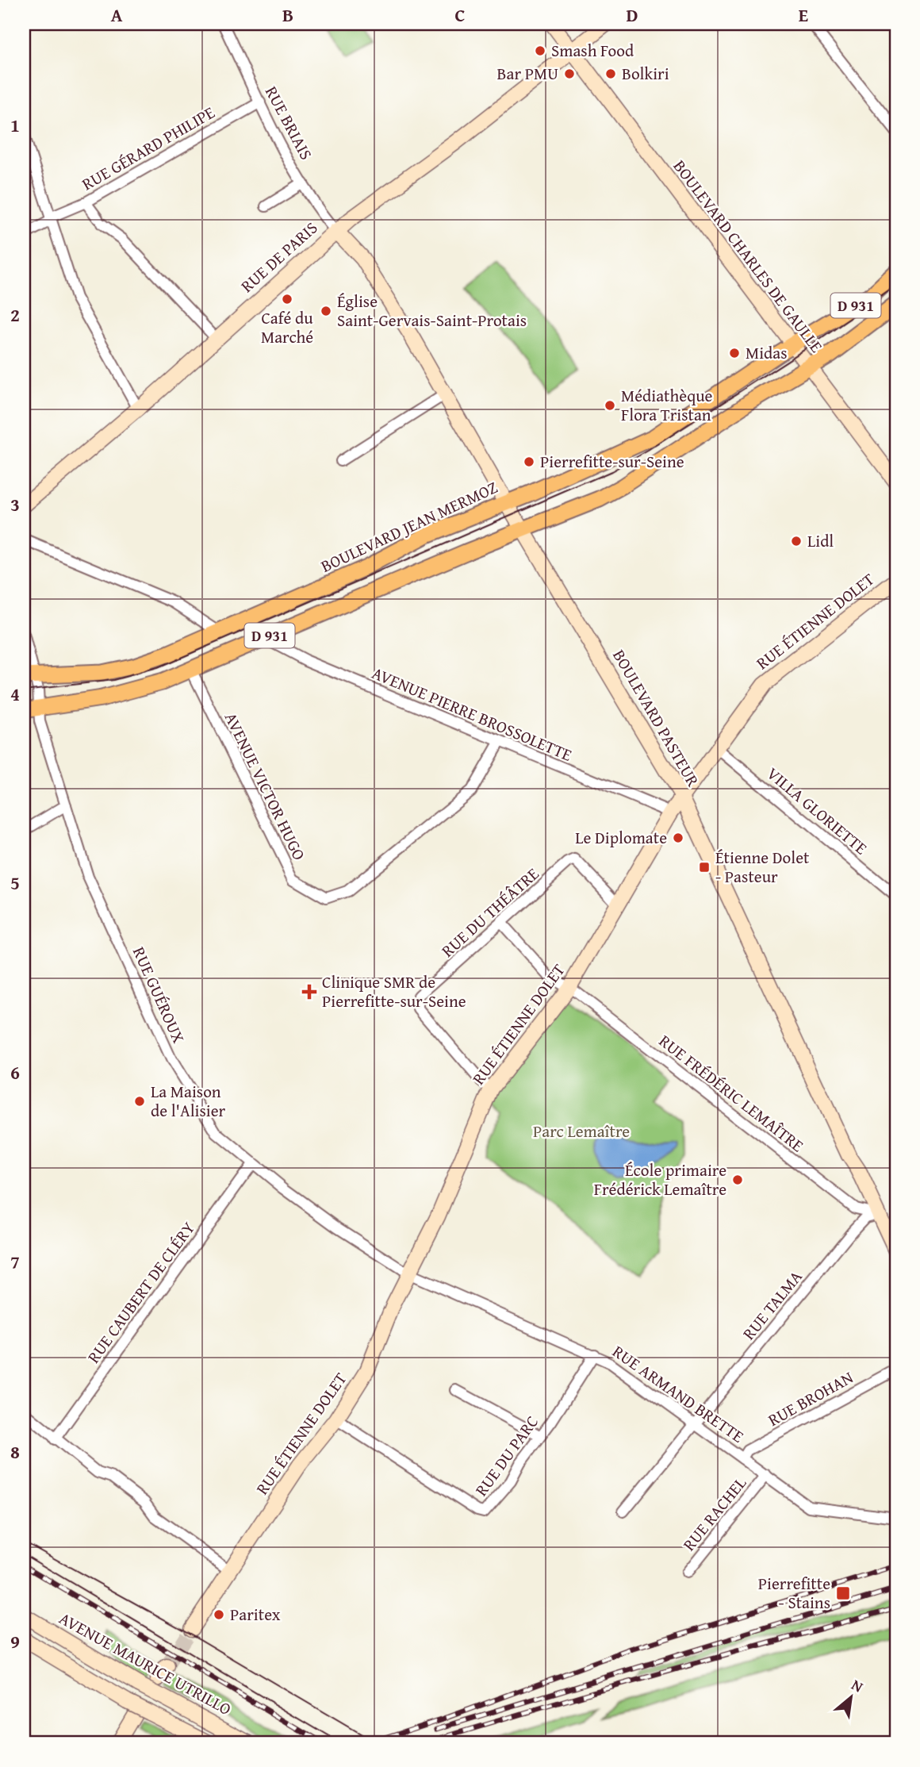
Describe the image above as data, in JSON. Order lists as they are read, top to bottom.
{
  "streets": {
    "main road": ["D 931", "BOULEVARD JEAN MERMOZ"],
    "street": [
      "RUE BRIAIS",
      "RUE GÉRARD PHILIPE",
      "BOULEVARD CHARLES DE GAULLE",
      "RUE DE PARIS",
      "RUE ÉTIENNE DOLET",
      "AVENUE PIERRE BROSSOLETTE",
      "BOULEVARD PASTEUR",
      "AVENUE VICTOR HUGO",
      "VILLA GLORIETTE",
      "RUE DU THÉÂTRE",
      "RUE GUÉROUX",
      "RUE FRÉDÉRIC LEMAÎTRE",
      "RUE CAUBERT DE CLÉRY",
      "RUE TALMA",
      "RUE ARMAND BRETTE",
      "RUE BROHAN",
      "RUE DU PARC",
      "RUE RACHEL",
      "AVENUE MAURICE UTRILLO"
    ]
  },
  "crossings": [
    ["RUE BRIAIS", "RUE GÉRARD PHILIPE"],
    ["RUE BRIAIS", "RUE DE PARIS"],
    ["RUE BRIAIS", "BOULEVARD PASTEUR"],
    ["BOULEVARD CHARLES DE GAULLE", "RUE DE PARIS"],
    ["BOULEVARD CHARLES DE GAULLE", "D 931"],
    ["BOULEVARD CHARLES DE GAULLE", "BOULEVARD JEAN MERMOZ"],
    ["RUE DE PARIS", "BOULEVARD PASTEUR"],
    ["D 931", "AVENUE PIERRE BROSSOLETTE"],
    ["D 931", "BOULEVARD PASTEUR"],
    ["D 931", "AVENUE VICTOR HUGO"],
    ["D 931", "RUE GUÉROUX"],
    ["BOULEVARD JEAN MERMOZ", "BOULEVARD PASTEUR"],
    ["BOULEVARD JEAN MERMOZ", "RUE GUÉROUX"],
    ["RUE ÉTIENNE DOLET", "AVENUE PIERRE BROSSOLETTE"],
    ["RUE ÉTIENNE DOLET", "BOULEVARD PASTEUR"],
    ["RUE ÉTIENNE DOLET", "VILLA GLORIETTE"],
    ["RUE ÉTIENNE DOLET", "RUE DU THÉÂTRE"],
    ["RUE ÉTIENNE DOLET", "RUE GUÉROUX"],
    ["RUE ÉTIENNE DOLET", "RUE FRÉDÉRIC LEMAÎTRE"],
    ["RUE ÉTIENNE DOLET", "RUE ARMAND BRETTE"],
    ["RUE ÉTIENNE DOLET", "RUE DU PARC"],
    ["AVENUE PIERRE BROSSOLETTE", "AVENUE VICTOR HUGO"],
    ["BOULEVARD PASTEUR", "RUE FRÉDÉRIC LEMAÎTRE"],
    ["BOULEVARD PASTEUR", "RUE TALMA"],
    ["RUE DU THÉÂTRE", "RUE FRÉDÉRIC LEMAÎTRE"],
    ["RUE GUÉROUX", "RUE CAUBERT DE CLÉRY"],
    ["RUE GUÉROUX", "RUE ARMAND BRETTE"],
    ["RUE FRÉDÉRIC LEMAÎTRE", "RUE TALMA"],
    ["RUE TALMA", "RUE ARMAND BRETTE"],
    ["RUE ARMAND BRETTE", "RUE BROHAN"],
    ["RUE ARMAND BRETTE", "RUE DU PARC"],
    ["RUE ARMAND BRETTE", "RUE RACHEL"]
  ],
  "parks": ["Parc Lemaître"],
  "places": {
    "other": [
      "Smash Food",
      "Bar PMU",
      "Bolkiri",
      "Café du Marché",
      "Église Saint-Gervais-Saint-Protais",
      "Midas",
      "Médiathèque Flora Tristan",
      "Pierrefitte-sur-Seine",
      "Lidl",
      "Le Diplomate",
      "La Maison de l'Alisier",
      "École primaire Frédérick Lemaître",
      "Paritex"
    ],
    "transit": ["Étienne Dolet - Pasteur", "Pierrefitte - Stains"],
    "health": ["Clinique SMR de Pierrefitte-sur-Seine"]
  },
  "north": "top right",
  "grid": {
    "columns": [
      "A",
      "B",
      "C",
      "D",
      "E"
    ],
    "rows": [
      "1",
      "2",
      "3",
      "4",
      "5",
      "6",
      "7",
      "8",
      "9"
    ]
  }
}
